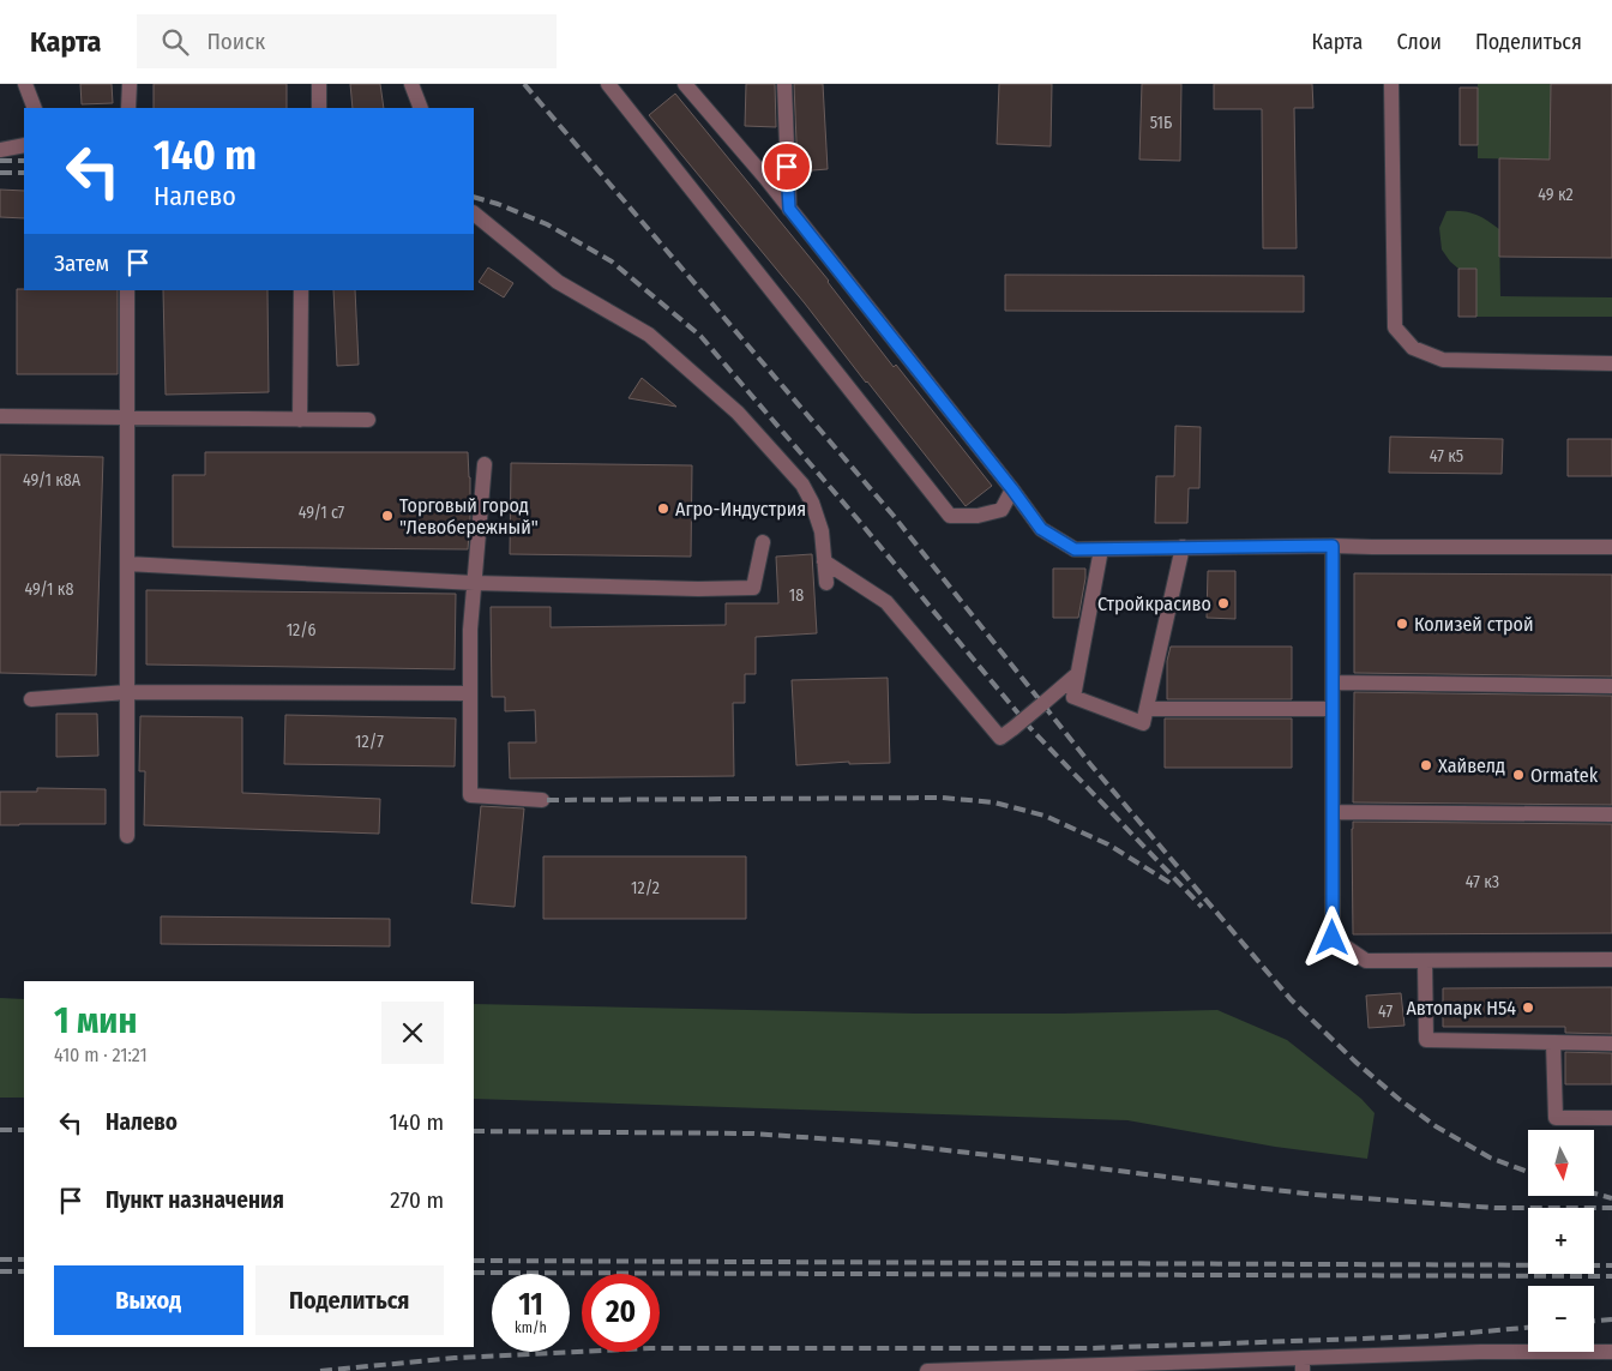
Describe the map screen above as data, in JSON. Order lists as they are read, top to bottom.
{
  "places": [
    "Агро-Индустрия",
    "Торговый город \"Левобережный\"",
    "Стройкрасиво",
    "Колизей строй",
    "Хайвелд",
    "Ormatek",
    "Автопарк Н54"
  ],
  "house_numbers": [
    "51Б",
    "49 к2",
    "47 к5",
    "49/1 к8А",
    "49/1 с7",
    "49/1 к8",
    "18",
    "12/6",
    "12/7",
    "47 к3",
    "12/2",
    "47"
  ],
  "north": "bottom",
  "page": {
    "header": "Карта",
    "search": "Поиск",
    "nav": ["Карта", "Слои", "Поделиться"],
    "turn": ["140 m", "Налево"],
    "then": "Затем",
    "heading": ["1 мин", "410 m · 21:21"],
    "list": [
      {
        "name": "Налево",
        "value": "140 m"
      },
      {
        "name": "Пункт назначения",
        "value": "270 m"
      }
    ],
    "map_buttons": ["+", "−"],
    "buttons": ["Выход", "Поделиться"],
    "speed": "11 km/h",
    "limit": "20"
  }
}
